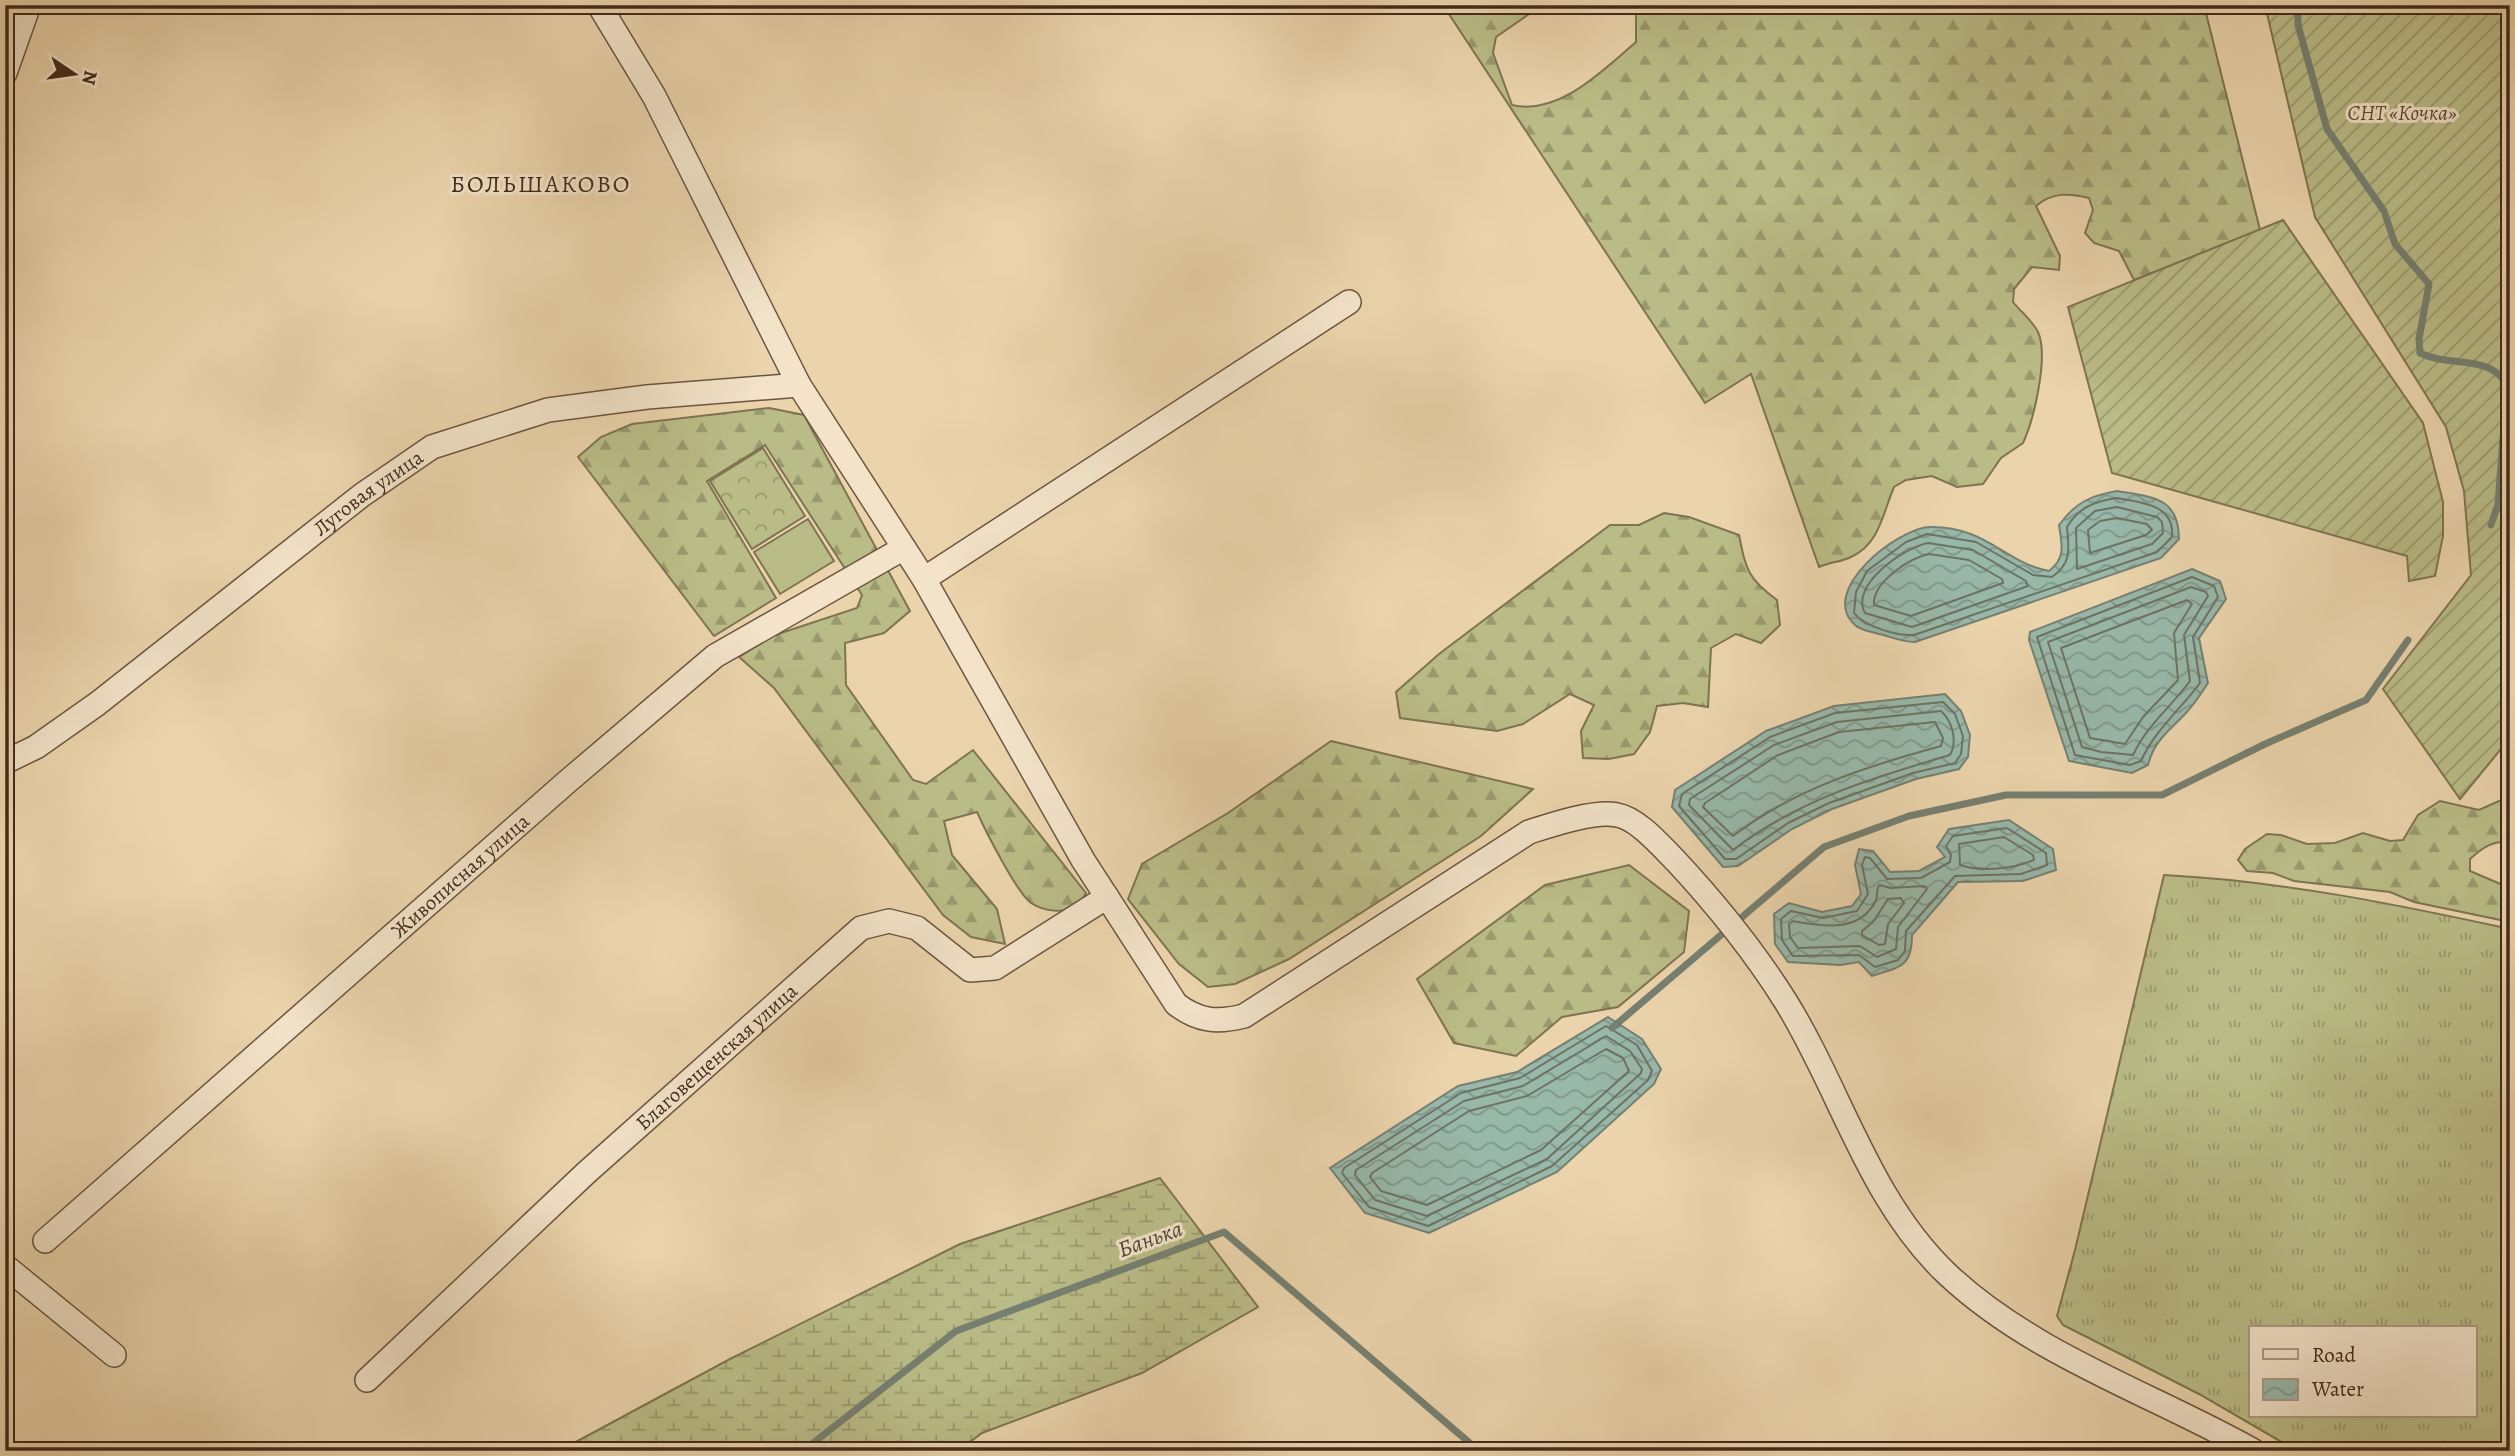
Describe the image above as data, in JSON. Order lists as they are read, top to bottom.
{
  "streets": {
    "street": ["Луговая улица", "Живописная улица", "Благовещенская улица"]
  },
  "districts": ["БОЛЬШАКОВО"],
  "water": ["Банька"],
  "parks": ["СНТ «Кочка»"],
  "legend": ["Road", "Water"],
  "north": "right"
}
